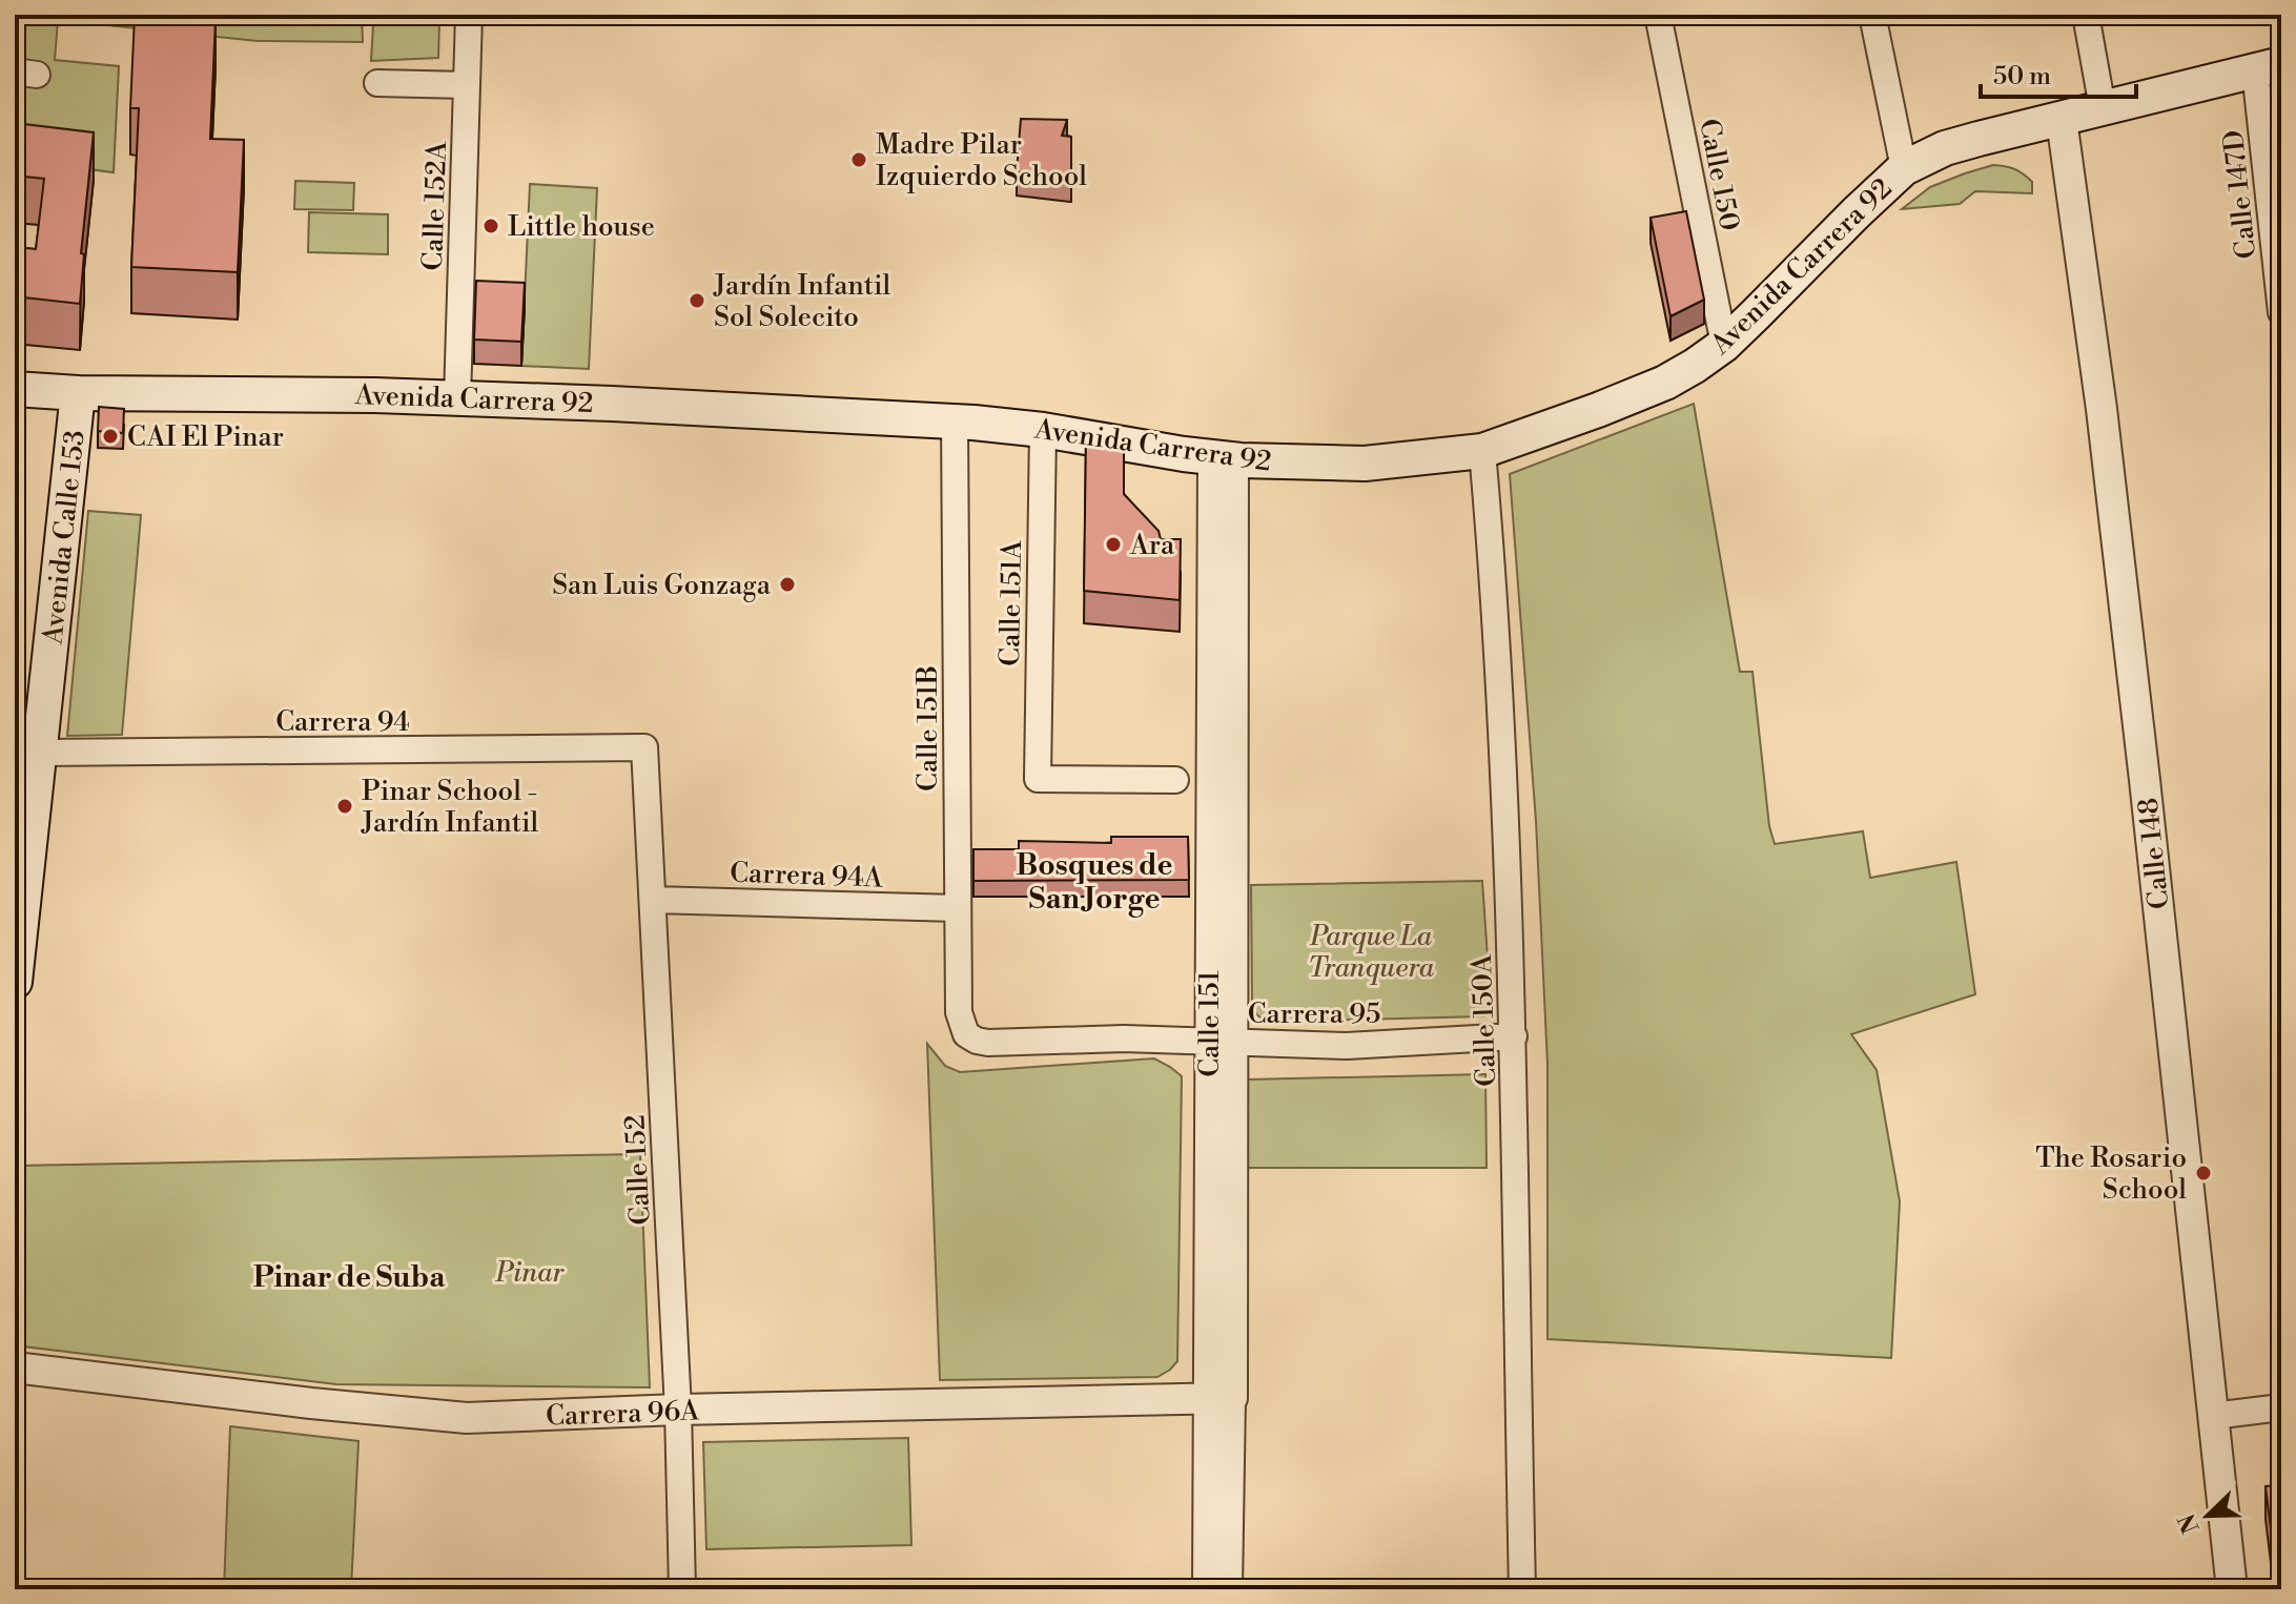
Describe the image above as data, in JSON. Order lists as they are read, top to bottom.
{
  "streets": {
    "main road": ["Avenida Carrera 92", "Avenida Calle 153"],
    "street": [
      "Calle 150",
      "Calle 147D",
      "Calle 152A",
      "Calle 151A",
      "Carrera 94",
      "Calle 151B",
      "Calle 148",
      "Carrera 94A",
      "Carrera 95",
      "Calle 150A",
      "Calle 151",
      "Calle 152",
      "Carrera 96A"
    ]
  },
  "crossings": [
    ["Calle 150", "Avenida Carrera 92"],
    ["Calle 147D", "Avenida Carrera 92"],
    ["Calle 152A", "Avenida Carrera 92"],
    ["Avenida Carrera 92", "Avenida Calle 153"],
    ["Avenida Carrera 92", "Calle 151A"],
    ["Avenida Carrera 92", "Calle 151B"],
    ["Avenida Carrera 92", "Calle 148"],
    ["Avenida Carrera 92", "Calle 150A"],
    ["Avenida Carrera 92", "Calle 151"],
    ["Avenida Calle 153", "Carrera 94"],
    ["Carrera 94", "Calle 152"],
    ["Calle 151B", "Carrera 94A"],
    ["Calle 151B", "Carrera 95"],
    ["Carrera 94A", "Calle 152"],
    ["Carrera 95", "Calle 150A"],
    ["Carrera 95", "Calle 151"],
    ["Calle 151", "Carrera 96A"],
    ["Calle 152", "Carrera 96A"]
  ],
  "districts": ["Bosques de San Jorge", "Pinar de Suba"],
  "parks": ["Parque La Tranquera", "Pinar"],
  "places": [
    "Madre Pilar Izquierdo School",
    "Little house",
    "Jardín Infantil Sol Solecito",
    "CAI El Pinar",
    "Ara",
    "San Luis Gonzaga",
    "Pinar School - Jardín Infantil",
    "The Rosario School"
  ],
  "scale_bar": "50 m",
  "north": "bottom left"
}
